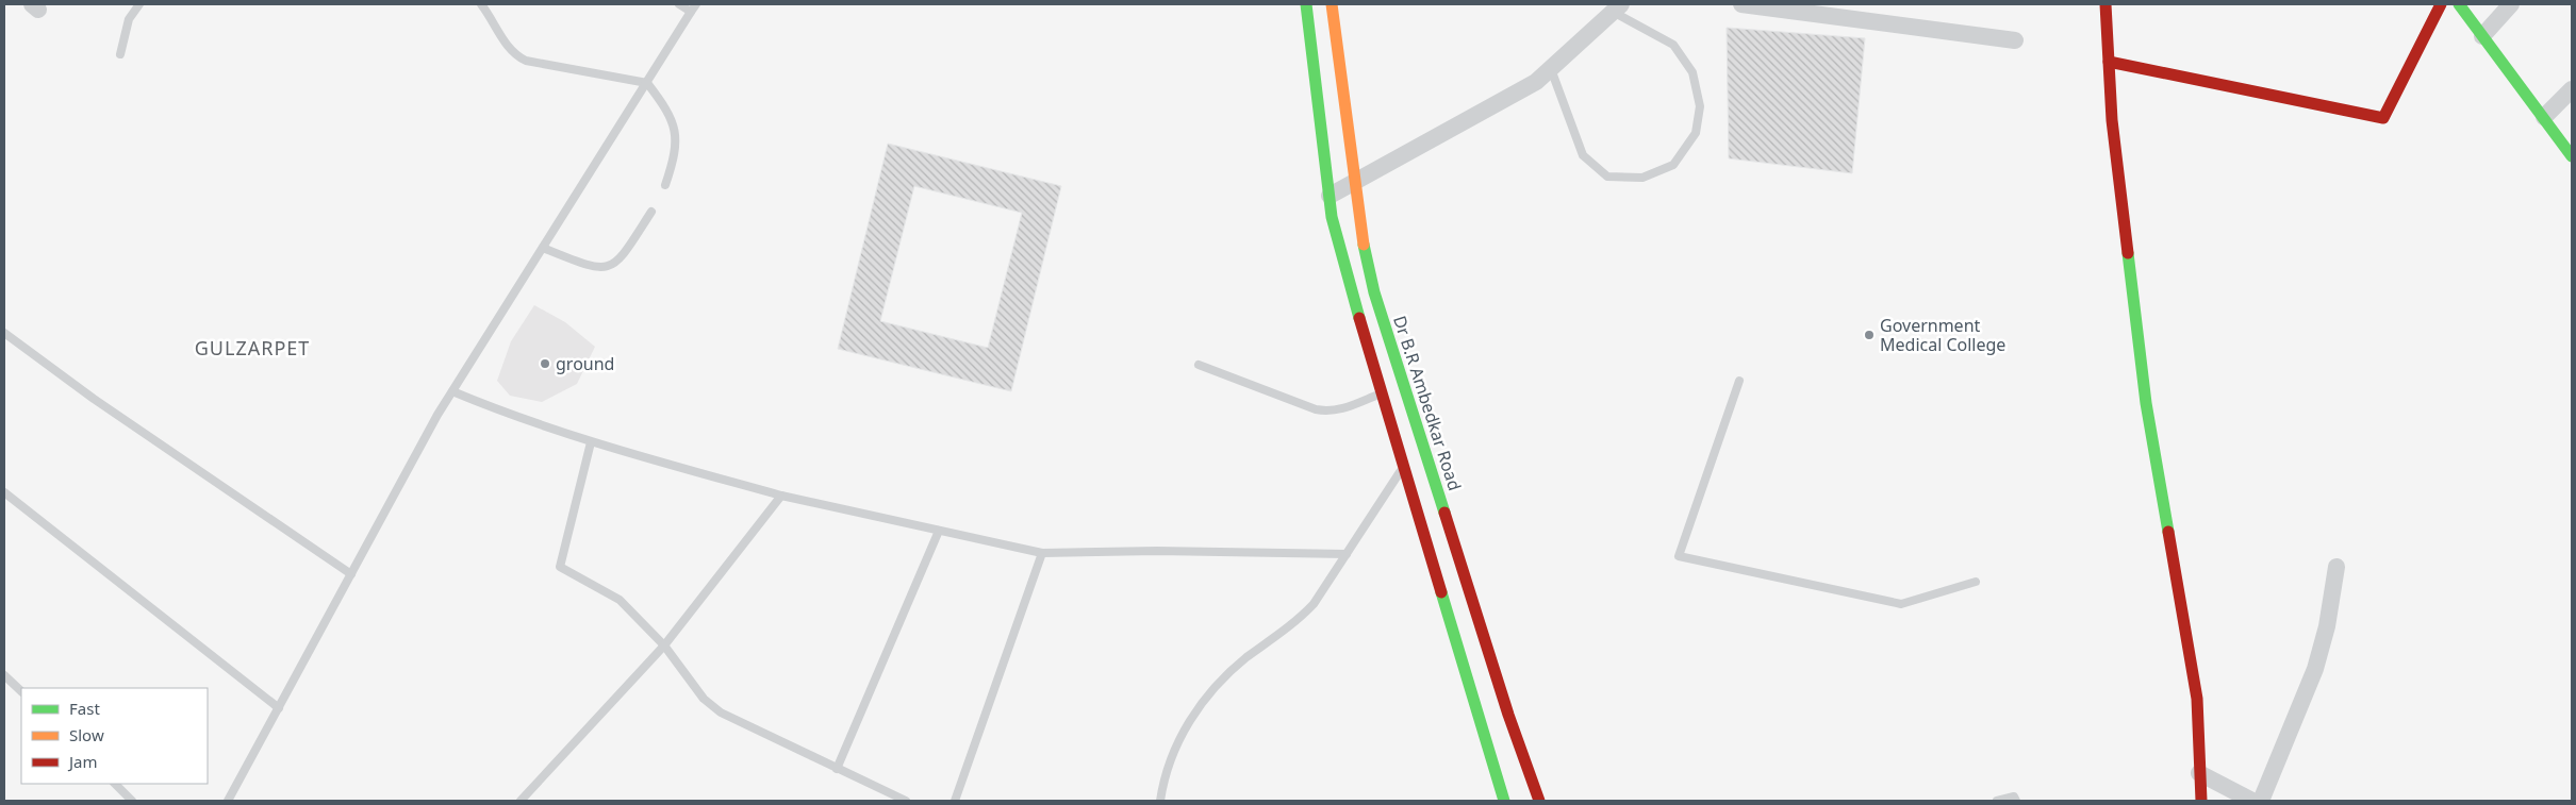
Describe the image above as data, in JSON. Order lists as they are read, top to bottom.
{
  "streets": {
    "street": ["Dr B.R Ambedkar Road"]
  },
  "districts": ["GULZARPET"],
  "places": ["Government Medical College", "ground"],
  "legend": ["Fast", "Slow", "Jam"]
}
